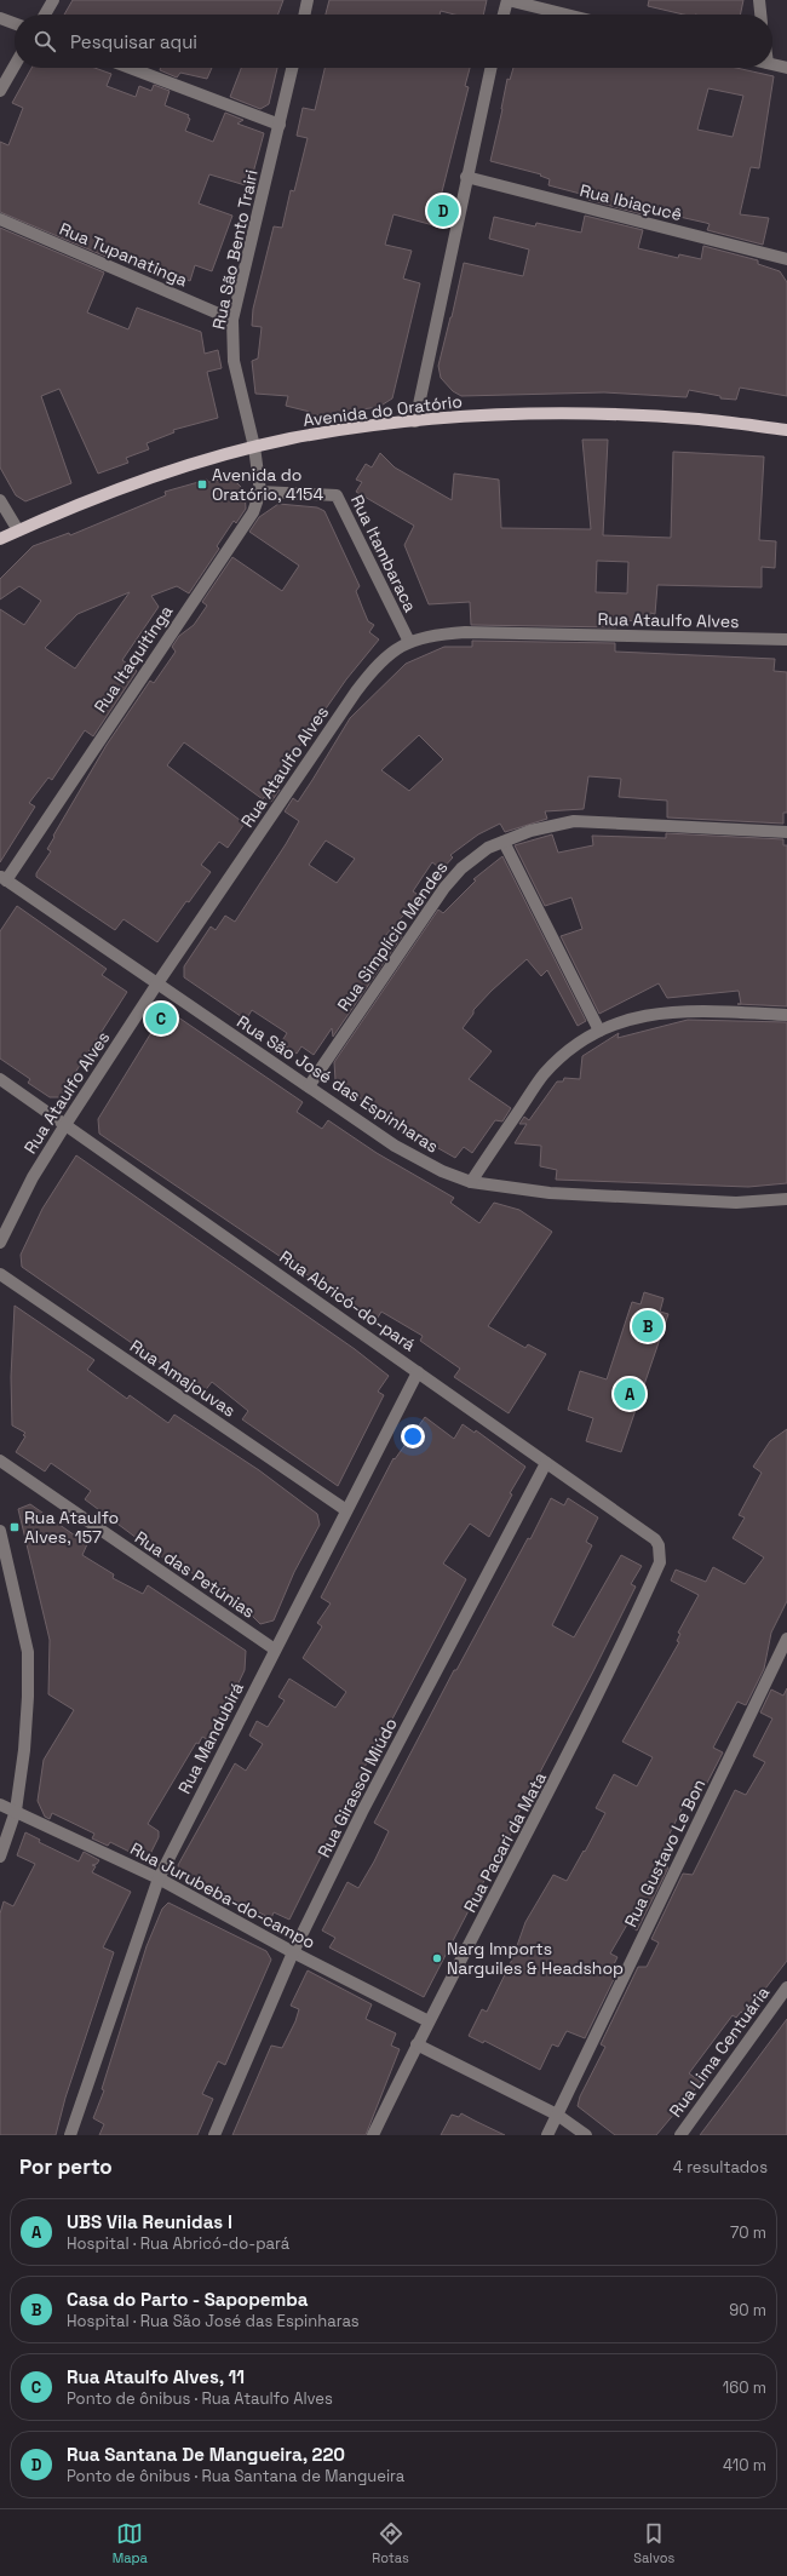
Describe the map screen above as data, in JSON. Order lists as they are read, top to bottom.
{
  "streets": {
    "main road": ["Avenida do Oratório"],
    "street": [
      "Rua Ibiaçucê",
      "Rua São Bento Trairi",
      "Rua Tupanatinga",
      "Rua Itambaraca",
      "Rua Ataulfo Alves",
      "Rua Itaquitinga",
      "Rua Simplício Mendes",
      "Rua São José das Espinharas",
      "Rua Abricó-do-pará",
      "Rua Amajouvas",
      "Rua das Petúnias",
      "Rua Mandubirá",
      "Rua Girassol Miúdo",
      "Rua Pacari da Mata",
      "Rua Gustavo Le Bon",
      "Rua Jurubeba-do-campo",
      "Rua Lima Centuária"
    ]
  },
  "crossings": [
    ["Rua São Bento Trairi", "Rua Tupanatinga"],
    ["Rua São Bento Trairi", "Avenida do Oratório"],
    ["Rua São Bento Trairi", "Rua Itaquitinga"],
    ["Avenida do Oratório", "Rua Itaquitinga"],
    ["Rua Itambaraca", "Rua Ataulfo Alves"],
    ["Rua Itambaraca", "Rua Itaquitinga"],
    ["Rua Ataulfo Alves", "Rua São José das Espinharas"],
    ["Rua Ataulfo Alves", "Rua Abricó-do-pará"],
    ["Rua Itaquitinga", "Rua São José das Espinharas"],
    ["Rua Simplício Mendes", "Rua São José das Espinharas"],
    ["Rua Abricó-do-pará", "Rua Mandubirá"],
    ["Rua Abricó-do-pará", "Rua Girassol Miúdo"],
    ["Rua Abricó-do-pará", "Rua Pacari da Mata"],
    ["Rua Amajouvas", "Rua Mandubirá"],
    ["Rua das Petúnias", "Rua Mandubirá"],
    ["Rua Mandubirá", "Rua Jurubeba-do-campo"],
    ["Rua Girassol Miúdo", "Rua Jurubeba-do-campo"],
    ["Rua Pacari da Mata", "Rua Jurubeba-do-campo"]
  ],
  "places": {
    "transit": ["Avenida do Oratório, 4154", "Rua Ataulfo Alves, 157"],
    "other": ["Narg Imports Narguiles & Headshop"]
  },
  "page": {
    "search": "Pesquisar aqui",
    "pins": [
      "D",
      "C",
      "B",
      "A"
    ],
    "heading": ["Por perto", "4 resultados"],
    "list": [
      {
        "mark": "A",
        "name": "UBS Vila Reunidas I",
        "note": "Hospital · Rua Abricó-do-pará",
        "value": "70 m"
      },
      {
        "mark": "B",
        "name": "Casa do Parto - Sapopemba",
        "note": "Hospital · Rua São José das Espinharas",
        "value": "90 m"
      },
      {
        "mark": "C",
        "name": "Rua Ataulfo Alves, 11",
        "note": "Ponto de ônibus · Rua Ataulfo Alves",
        "value": "160 m"
      },
      {
        "mark": "D",
        "name": "Rua Santana De Mangueira, 220",
        "note": "Ponto de ônibus · Rua Santana de Mangueira",
        "value": "410 m"
      }
    ],
    "nav": ["Mapa", "Rotas", "Salvos"]
  }
}
